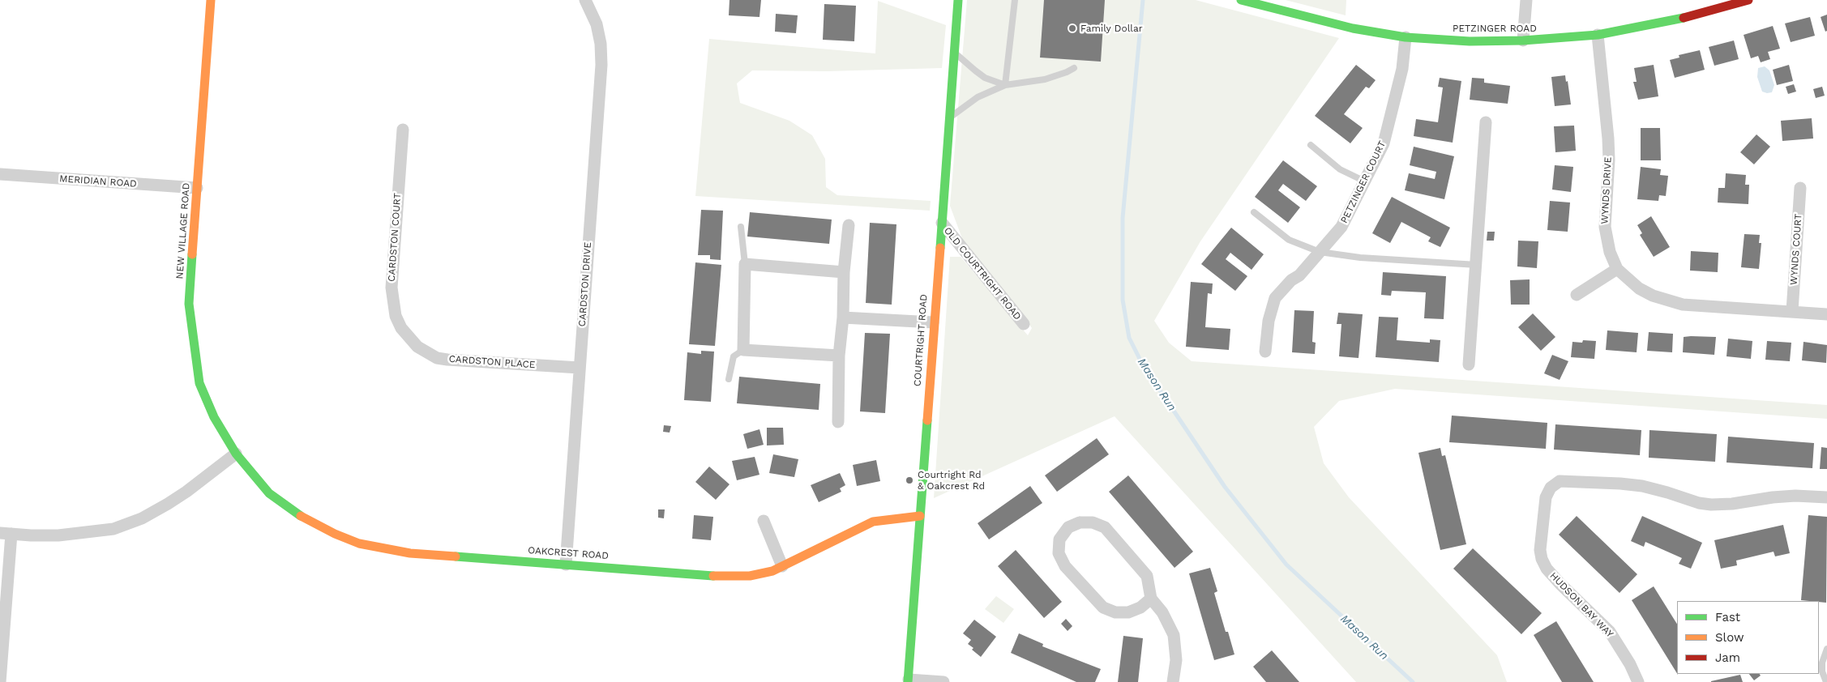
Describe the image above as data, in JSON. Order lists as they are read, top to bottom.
{
  "streets": {
    "street": [
      "PETZINGER ROAD",
      "MERIDIAN ROAD",
      "PETZINGER COURT",
      "WYNDS DRIVE",
      "NEW VILLAGE ROAD",
      "CARDSTON COURT",
      "WYNDS COURT",
      "OLD COURTRIGHT ROAD",
      "CARDSTON DRIVE",
      "COURTRIGHT ROAD",
      "CARDSTON PLACE",
      "OAKCREST ROAD",
      "HUDSON BAY WAY"
    ]
  },
  "crossings": [
    ["PETZINGER ROAD", "PETZINGER COURT"],
    ["PETZINGER ROAD", "WYNDS DRIVE"],
    ["MERIDIAN ROAD", "NEW VILLAGE ROAD"],
    ["WYNDS DRIVE", "WYNDS COURT"],
    ["NEW VILLAGE ROAD", "OAKCREST ROAD"],
    ["CARDSTON COURT", "CARDSTON PLACE"],
    ["OLD COURTRIGHT ROAD", "COURTRIGHT ROAD"],
    ["CARDSTON DRIVE", "CARDSTON PLACE"],
    ["CARDSTON DRIVE", "OAKCREST ROAD"],
    ["COURTRIGHT ROAD", "OAKCREST ROAD"]
  ],
  "water": ["Mason Run"],
  "places": ["Family Dollar", "Courtright Rd & Oakcrest Rd"],
  "legend": ["Fast", "Slow", "Jam"]
}
